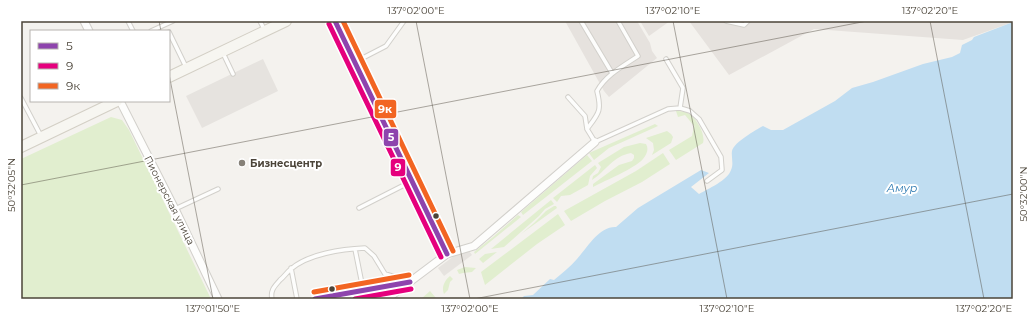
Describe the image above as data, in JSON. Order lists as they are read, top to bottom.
{
  "streets": {
    "street": ["Пионерская улица"]
  },
  "water": ["Амур"],
  "places": ["Бизнесцентр"],
  "lines": ["transit line 5", "transit line 9к", "transit line 9"],
  "legend": ["5", "9", "9к"],
  "coordinates": [
    "137°02'00\"E",
    "137°02'10\"E",
    "137°02'20\"E",
    "50°32'05\"N",
    "50°32'00\"N",
    "137°01'50\"E"
  ]
}
